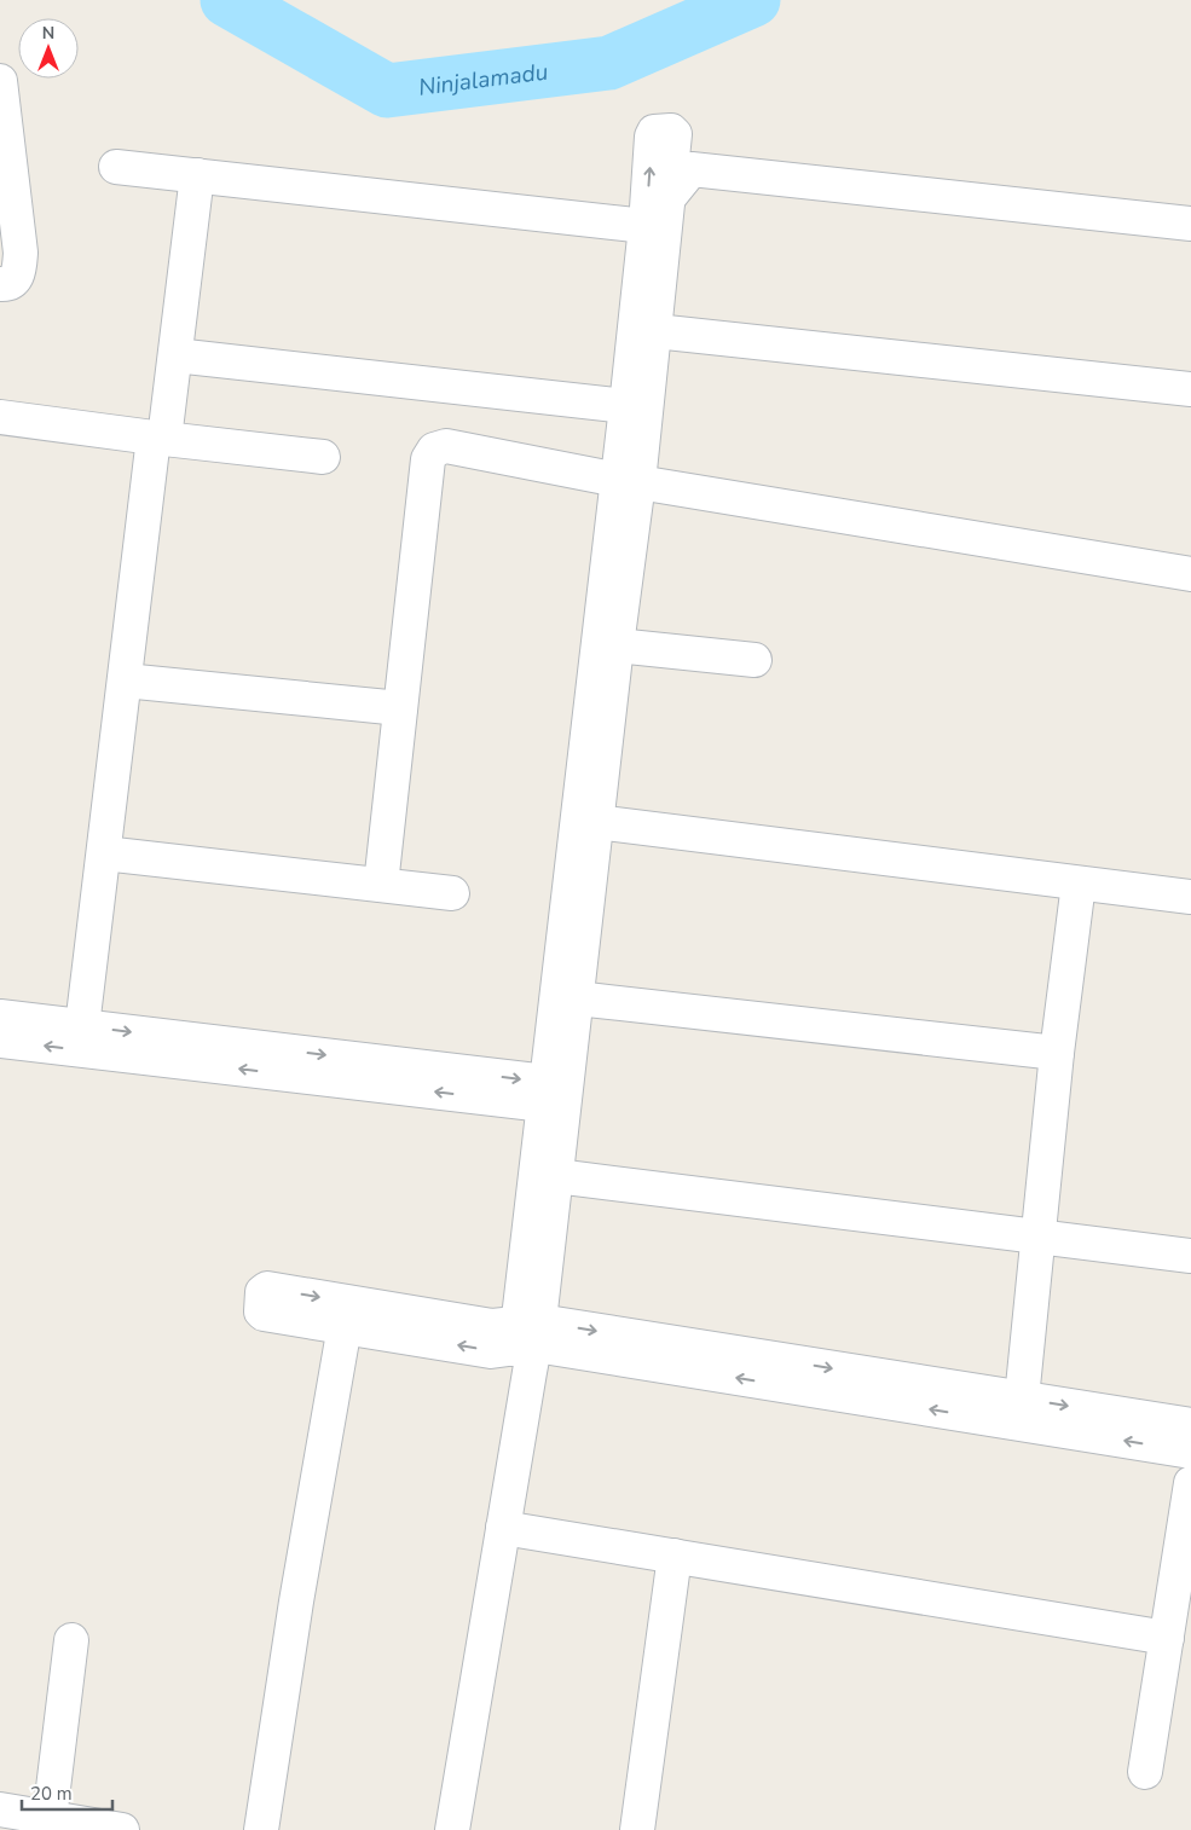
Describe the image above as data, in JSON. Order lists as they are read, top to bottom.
{
  "water": ["Ninjalamadu"],
  "scale_bar": "20 m",
  "north": "top"
}
